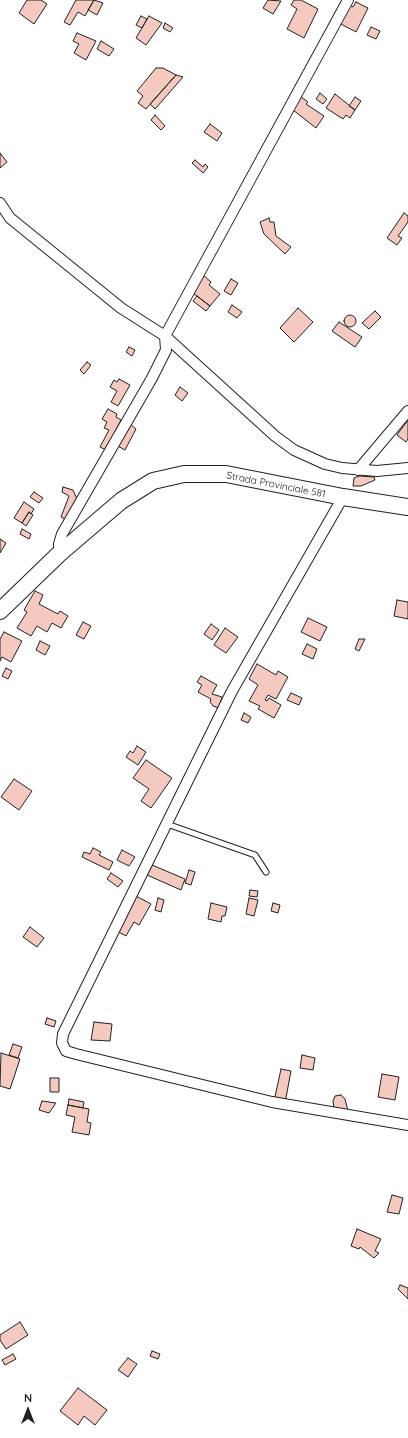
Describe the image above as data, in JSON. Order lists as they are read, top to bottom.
{
  "streets": {
    "main road": ["Strada Provinciale 581"]
  },
  "north": "top"
}
